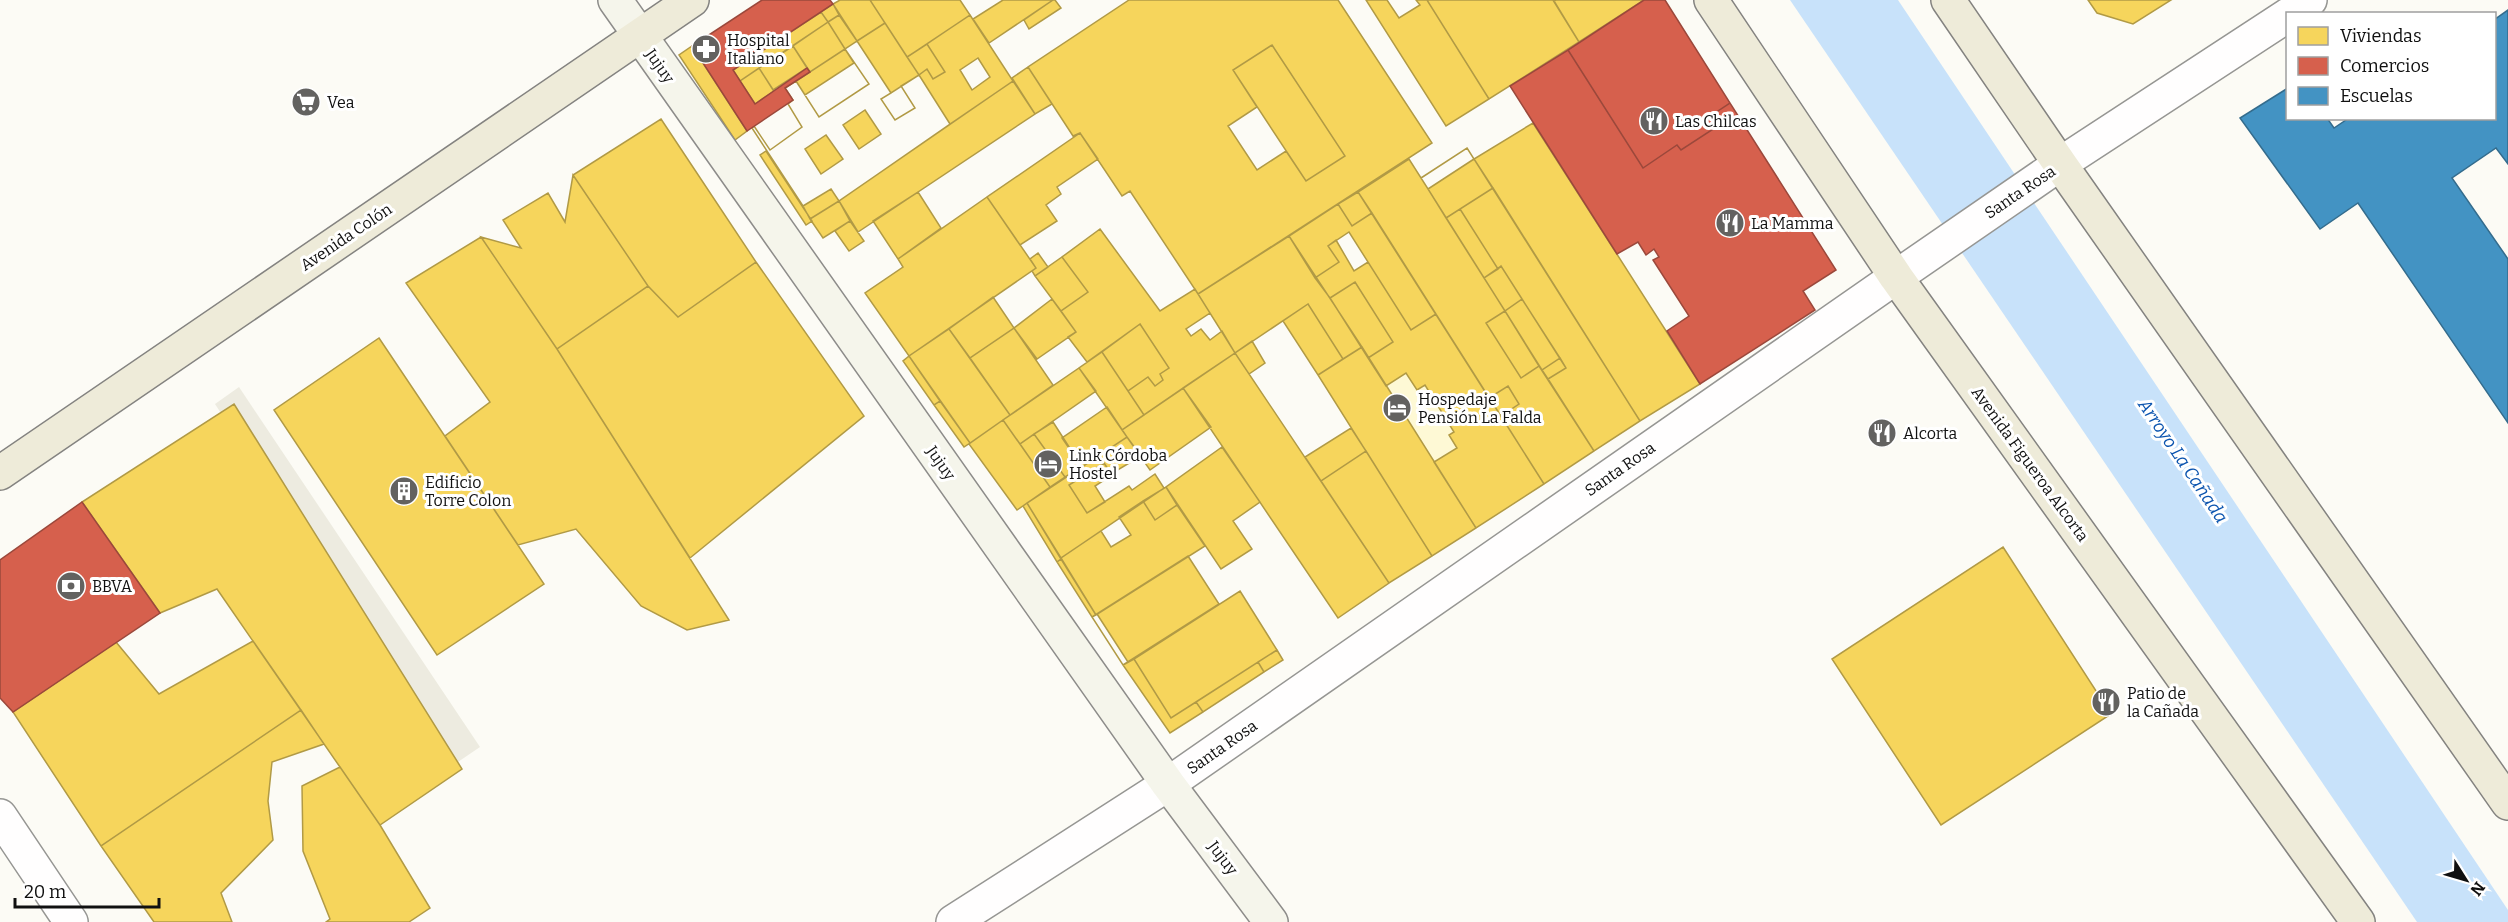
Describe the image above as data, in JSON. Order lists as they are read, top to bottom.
{
  "streets": {
    "main road": ["Avenida Colón", "Avenida Figueroa Alcorta"],
    "street": ["Jujuy", "Santa Rosa"]
  },
  "crossings": [
    ["Jujuy", "Santa Rosa"],
    ["Jujuy", "Avenida Colón"],
    ["Santa Rosa", "Avenida Figueroa Alcorta"]
  ],
  "water": ["Arroyo La Cañada"],
  "places": {
    "pharmacy": ["Hospital Italiano"],
    "supermarket": ["Vea"],
    "restaurant": [
      "Las Chilcas",
      "La Mamma",
      "Alcorta",
      "Patio de la Cañada"
    ],
    "hotel": ["Hospedaje Pensión La Falda", "Link Córdoba Hostel"],
    "building": ["Edificio Torre Colon"],
    "bank": ["BBVA"]
  },
  "legend": ["Viviendas", "Comercios", "Escuelas"],
  "scale_bar": "20 m",
  "north": "bottom right"
}
